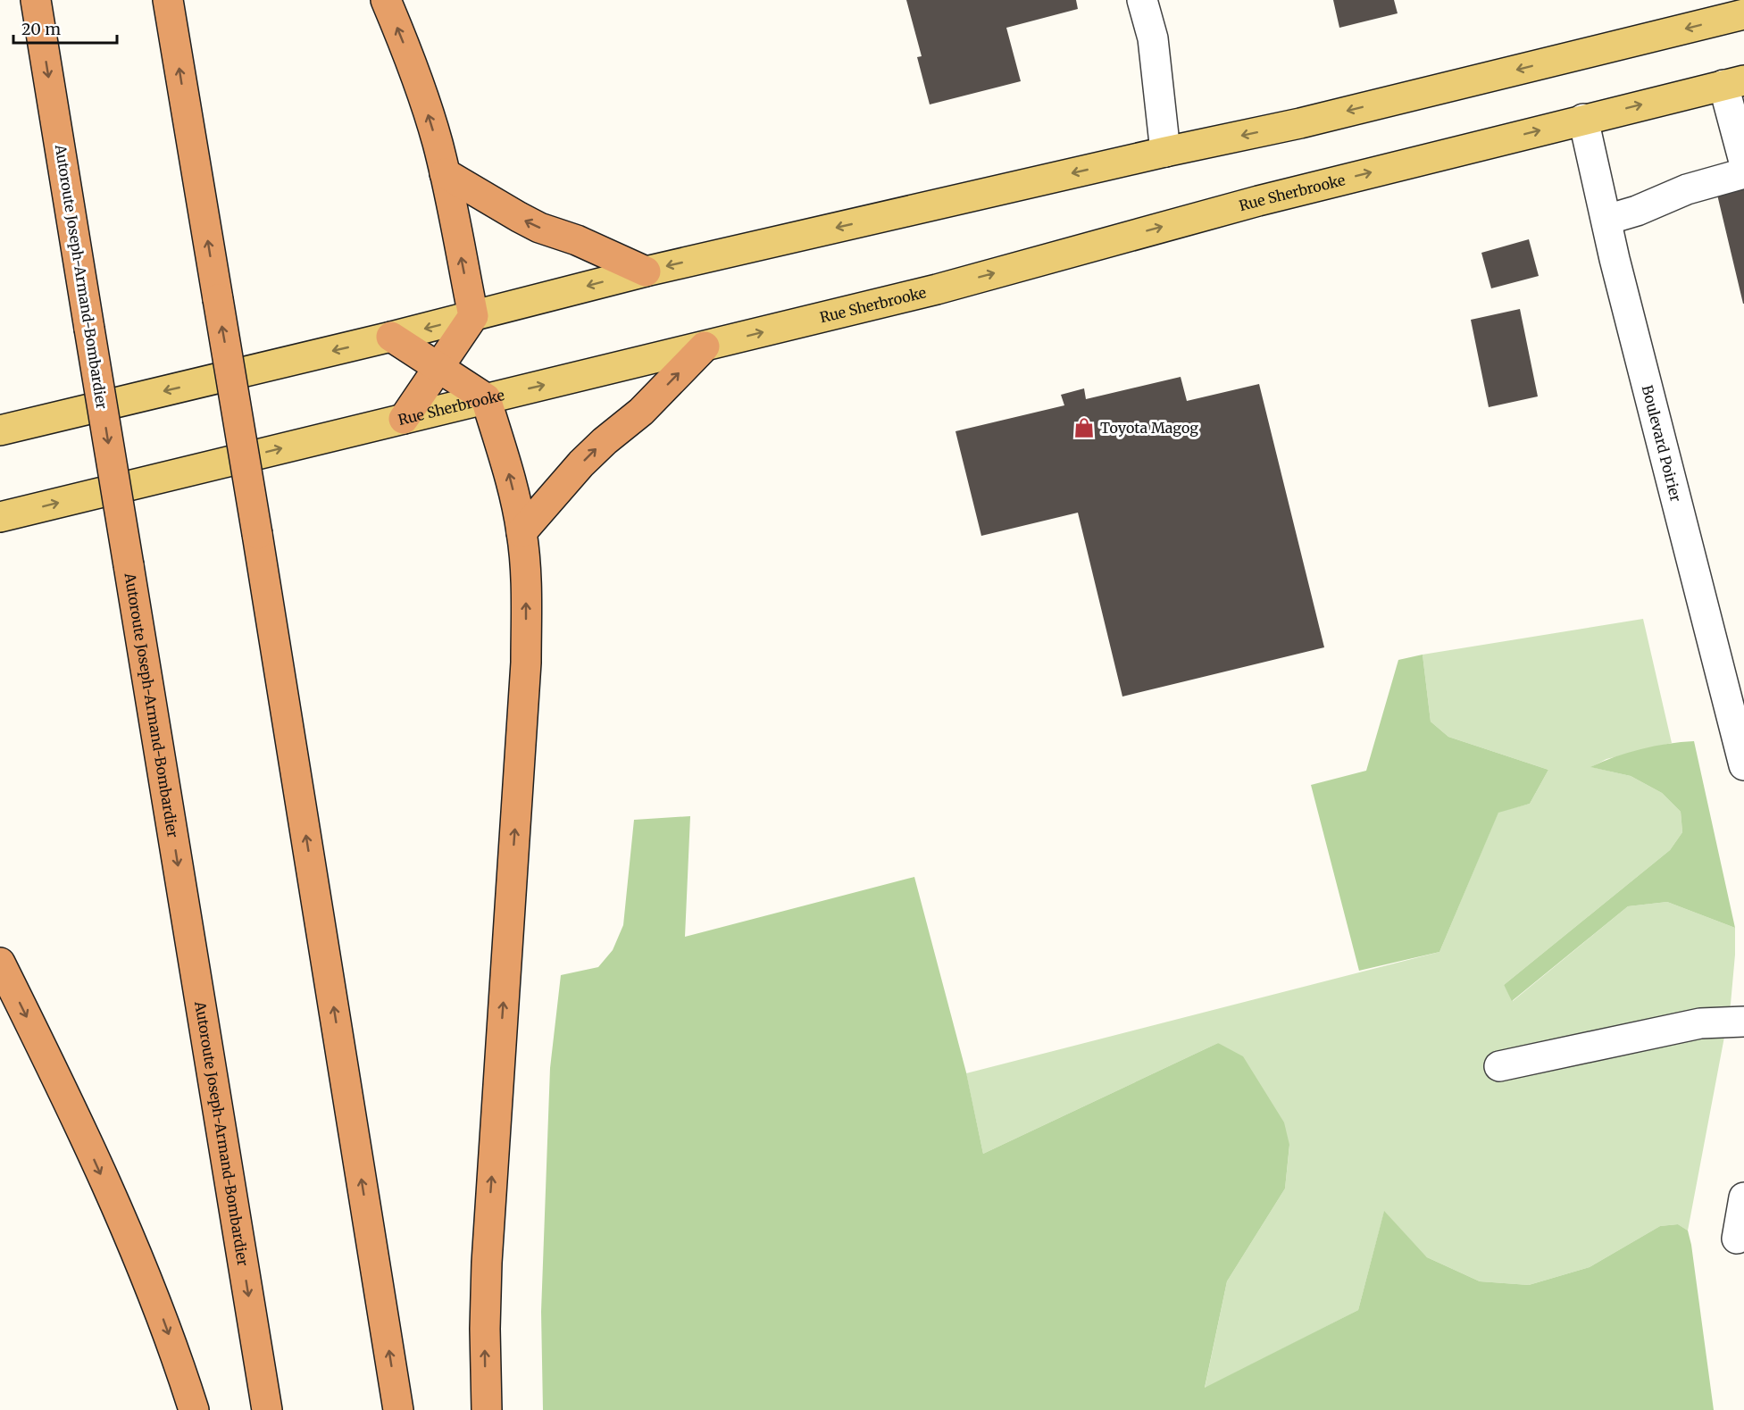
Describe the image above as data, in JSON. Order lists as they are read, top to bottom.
{
  "streets": {
    "highway": ["Autoroute Joseph-Armand-Bombardier"],
    "main road": ["Rue Sherbrooke"],
    "street": ["Boulevard Poirier"]
  },
  "crossings": [
    ["Rue Sherbrooke", "Boulevard Poirier"]
  ],
  "places": {
    "shop": ["Toyota Magog"]
  },
  "scale_bar": "20 m"
}
